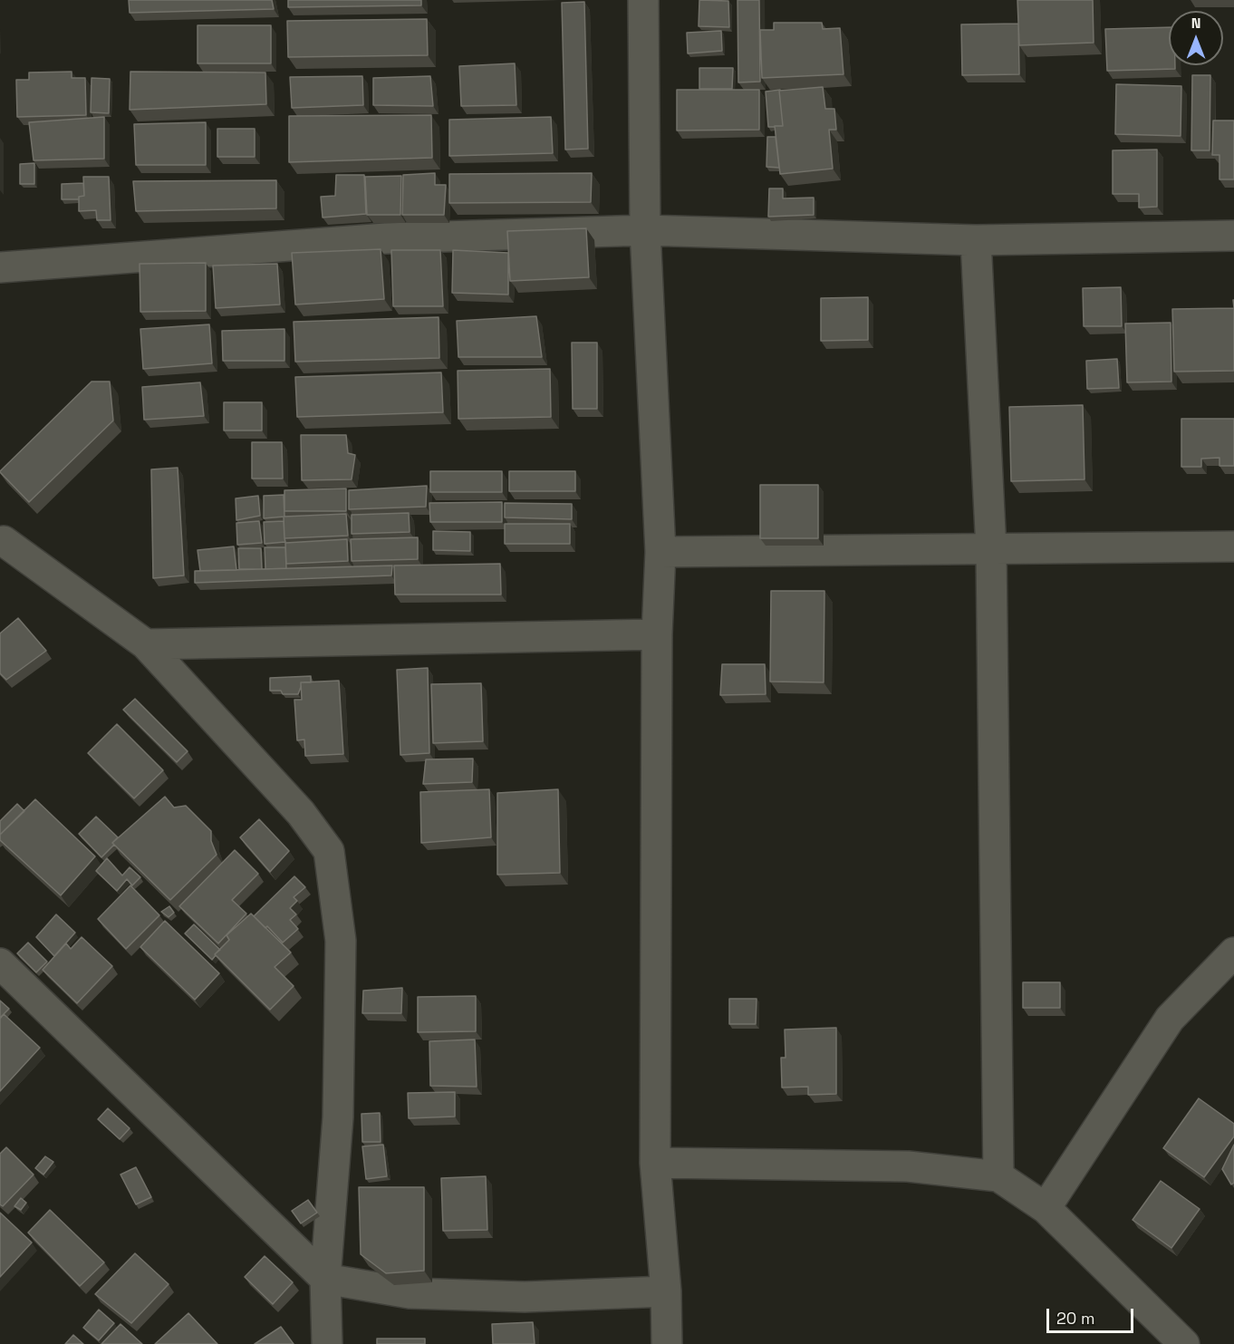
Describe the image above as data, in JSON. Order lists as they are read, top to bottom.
{
  "scale_bar": "20 m",
  "north": "top"
}
